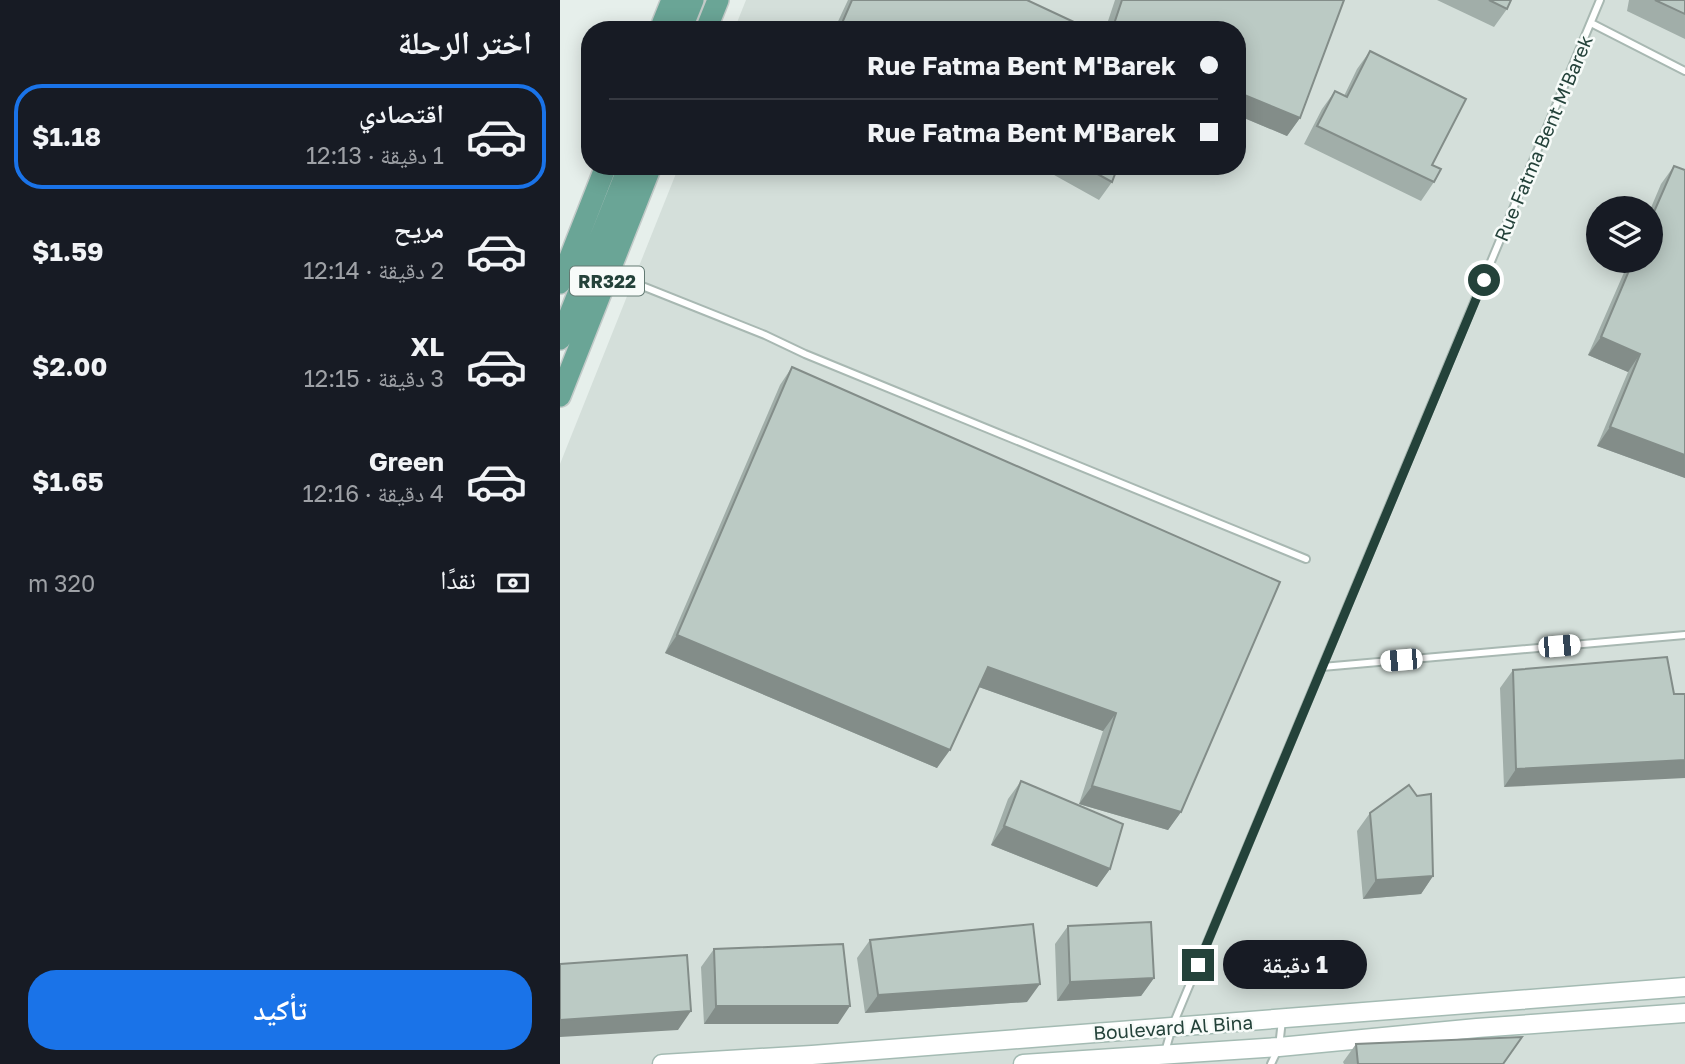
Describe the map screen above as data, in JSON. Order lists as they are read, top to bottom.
{
  "streets": {
    "main road": ["RR322", "Boulevard Al Bina"],
    "lane": ["Rue Fatma Bent M'Barek"]
  },
  "crossings": [
    ["Rue Fatma Bent M'Barek", "Boulevard Al Bina"]
  ],
  "page": {
    "heading": "اختر الرحلة",
    "banner": ["Rue Fatma Bent M'Barek", "Rue Fatma Bent M'Barek"],
    "list": [
      {
        "name": "اقتصادي",
        "note": "1 دقيقة · 12:13",
        "value": "$1.18"
      },
      {
        "name": "مريح",
        "note": "2 دقيقة · 12:14",
        "value": "$1.59"
      },
      {
        "name": "XL",
        "note": "3 دقيقة · 12:15",
        "value": "$2.00"
      },
      {
        "name": "Green",
        "note": "4 دقيقة · 12:16",
        "value": "$1.65"
      }
    ],
    "pay": ["نقدًا", "320 m"],
    "bubble": "1 دقيقة",
    "buttons": "تأكيد"
  }
}
